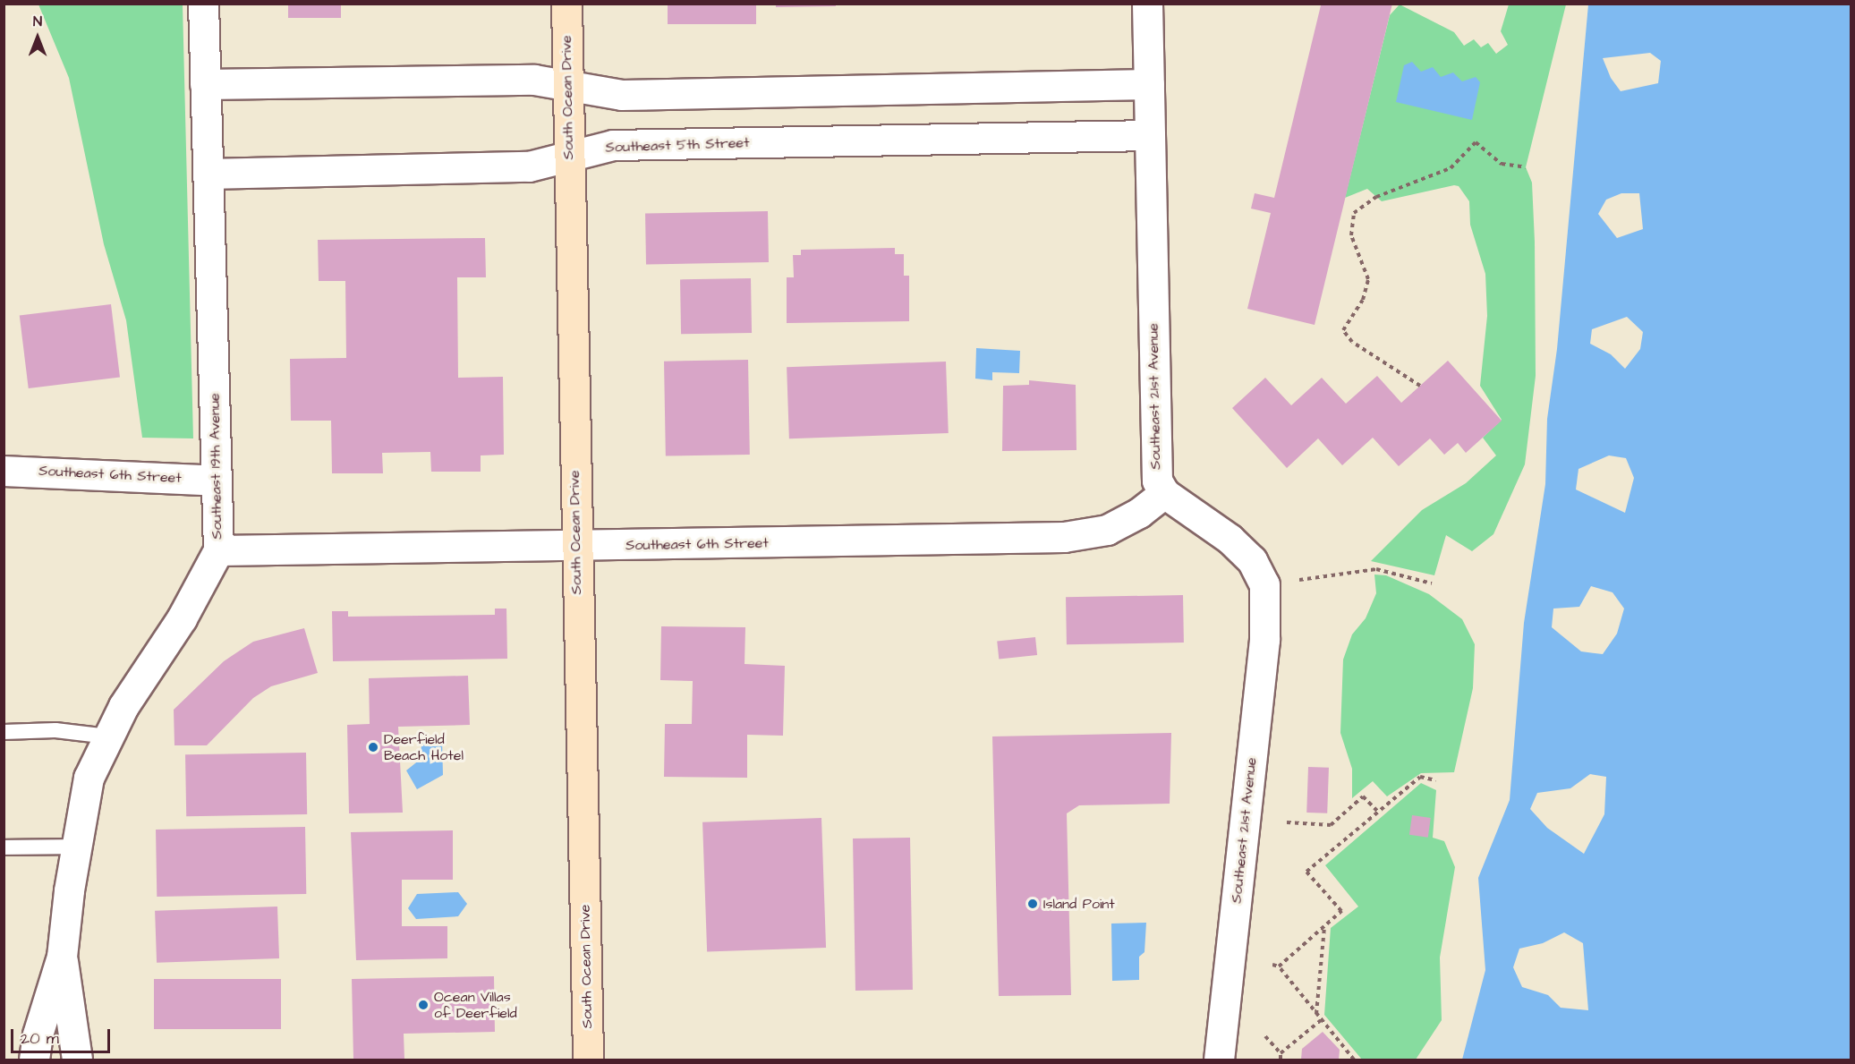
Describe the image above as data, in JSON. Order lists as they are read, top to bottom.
{
  "streets": {
    "main road": ["South Ocean Drive"],
    "street": [
      "Southeast 5th Street",
      "Southeast 21st Avenue",
      "Southeast 19th Avenue",
      "Southeast 6th Street"
    ]
  },
  "crossings": [
    ["South Ocean Drive", "Southeast 5th Street"],
    ["South Ocean Drive", "Southeast 6th Street"],
    ["Southeast 5th Street", "Southeast 21st Avenue"],
    ["Southeast 5th Street", "Southeast 19th Avenue"],
    ["Southeast 21st Avenue", "Southeast 6th Street"],
    ["Southeast 19th Avenue", "Southeast 6th Street"]
  ],
  "places": ["Deerfield Beach Hotel", "Island Point", "Ocean Villas of Deerfield"],
  "scale_bar": "20 m",
  "north": "top"
}
